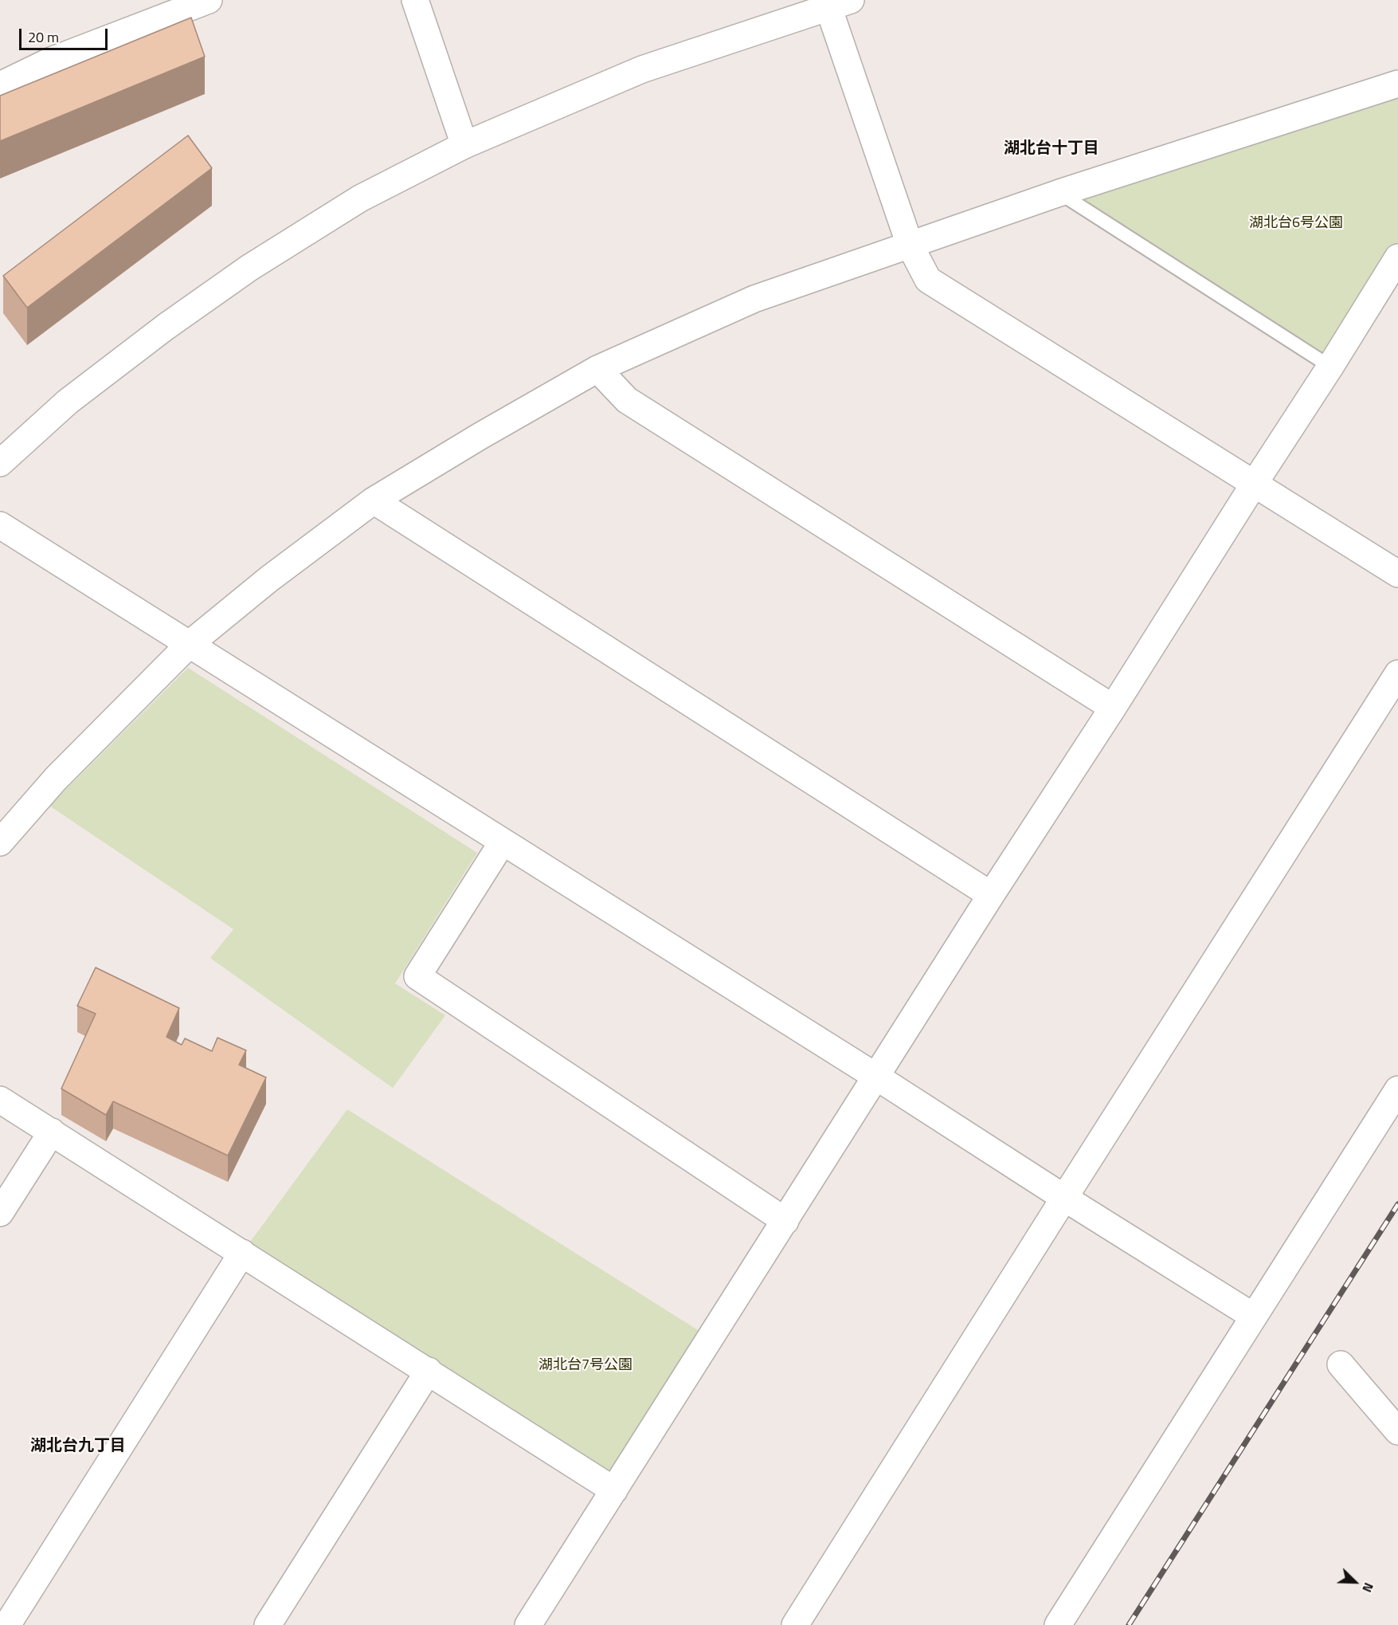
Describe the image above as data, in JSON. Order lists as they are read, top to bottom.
{
  "districts": ["湖北台十丁目", "湖北台九丁目"],
  "parks": ["湖北台6号公園", "湖北台7号公園"],
  "scale_bar": "20 m",
  "north": "bottom right"
}
